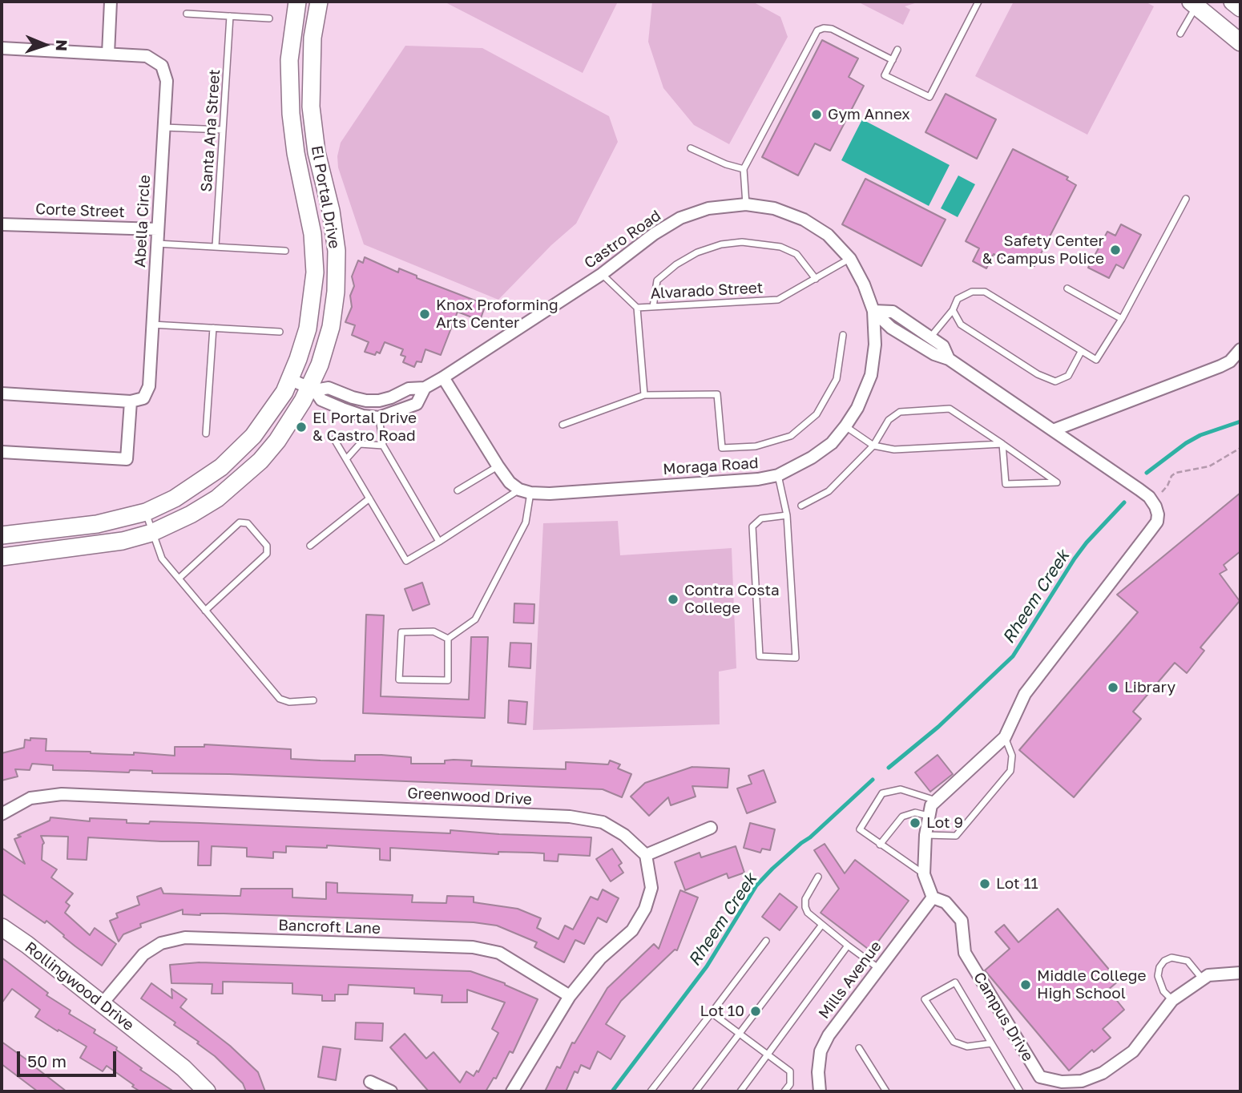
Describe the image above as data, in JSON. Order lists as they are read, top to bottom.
{
  "streets": {
    "main road": ["El Portal Drive", "Rollingwood Drive"],
    "street": [
      "Corte Street",
      "Abella Circle",
      "Castro Road",
      "Moraga Road",
      "Greenwood Drive",
      "Bancroft Lane",
      "Mills Avenue",
      "Campus Drive"
    ],
    "lane": ["Santa Ana Street", "Alvarado Street"]
  },
  "crossings": [
    ["El Portal Drive", "Castro Road"],
    ["Corte Street", "Abella Circle"],
    ["Castro Road", "Alvarado Street"],
    ["Castro Road", "Moraga Road"],
    ["Alvarado Street", "Moraga Road"],
    ["Bancroft Lane", "Rollingwood Drive"],
    ["Mills Avenue", "Campus Drive"]
  ],
  "water": ["Rheem Creek"],
  "places": [
    "Gym Annex",
    "Safety Center & Campus Police",
    "Knox Proforming Arts Center",
    "El Portal Drive & Castro Road",
    "Contra Costa College",
    "Library",
    "Lot 9",
    "Lot 11",
    "Middle College High School",
    "Lot 10"
  ],
  "scale_bar": "50 m",
  "north": "right"
}
